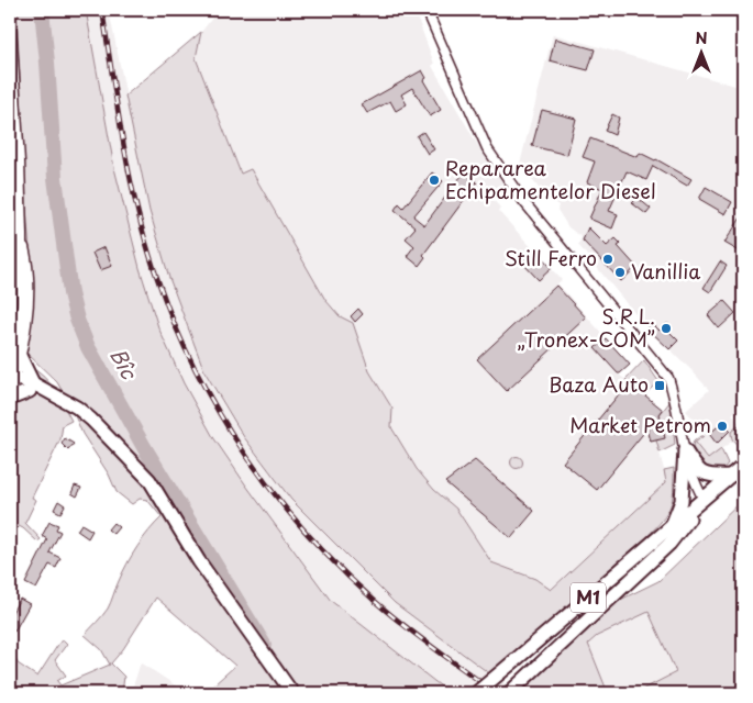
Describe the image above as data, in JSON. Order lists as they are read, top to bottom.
{
  "streets": {
    "highway": ["M1"]
  },
  "water": ["Bîc"],
  "places": {
    "other": [
      "Repararea Echipamentelor Diesel",
      "Still Ferro",
      "Vanillia",
      "S.R.L. „Tronex-COM”",
      "Market Petrom"
    ],
    "transit": ["Baza Auto"]
  },
  "north": "top"
}
